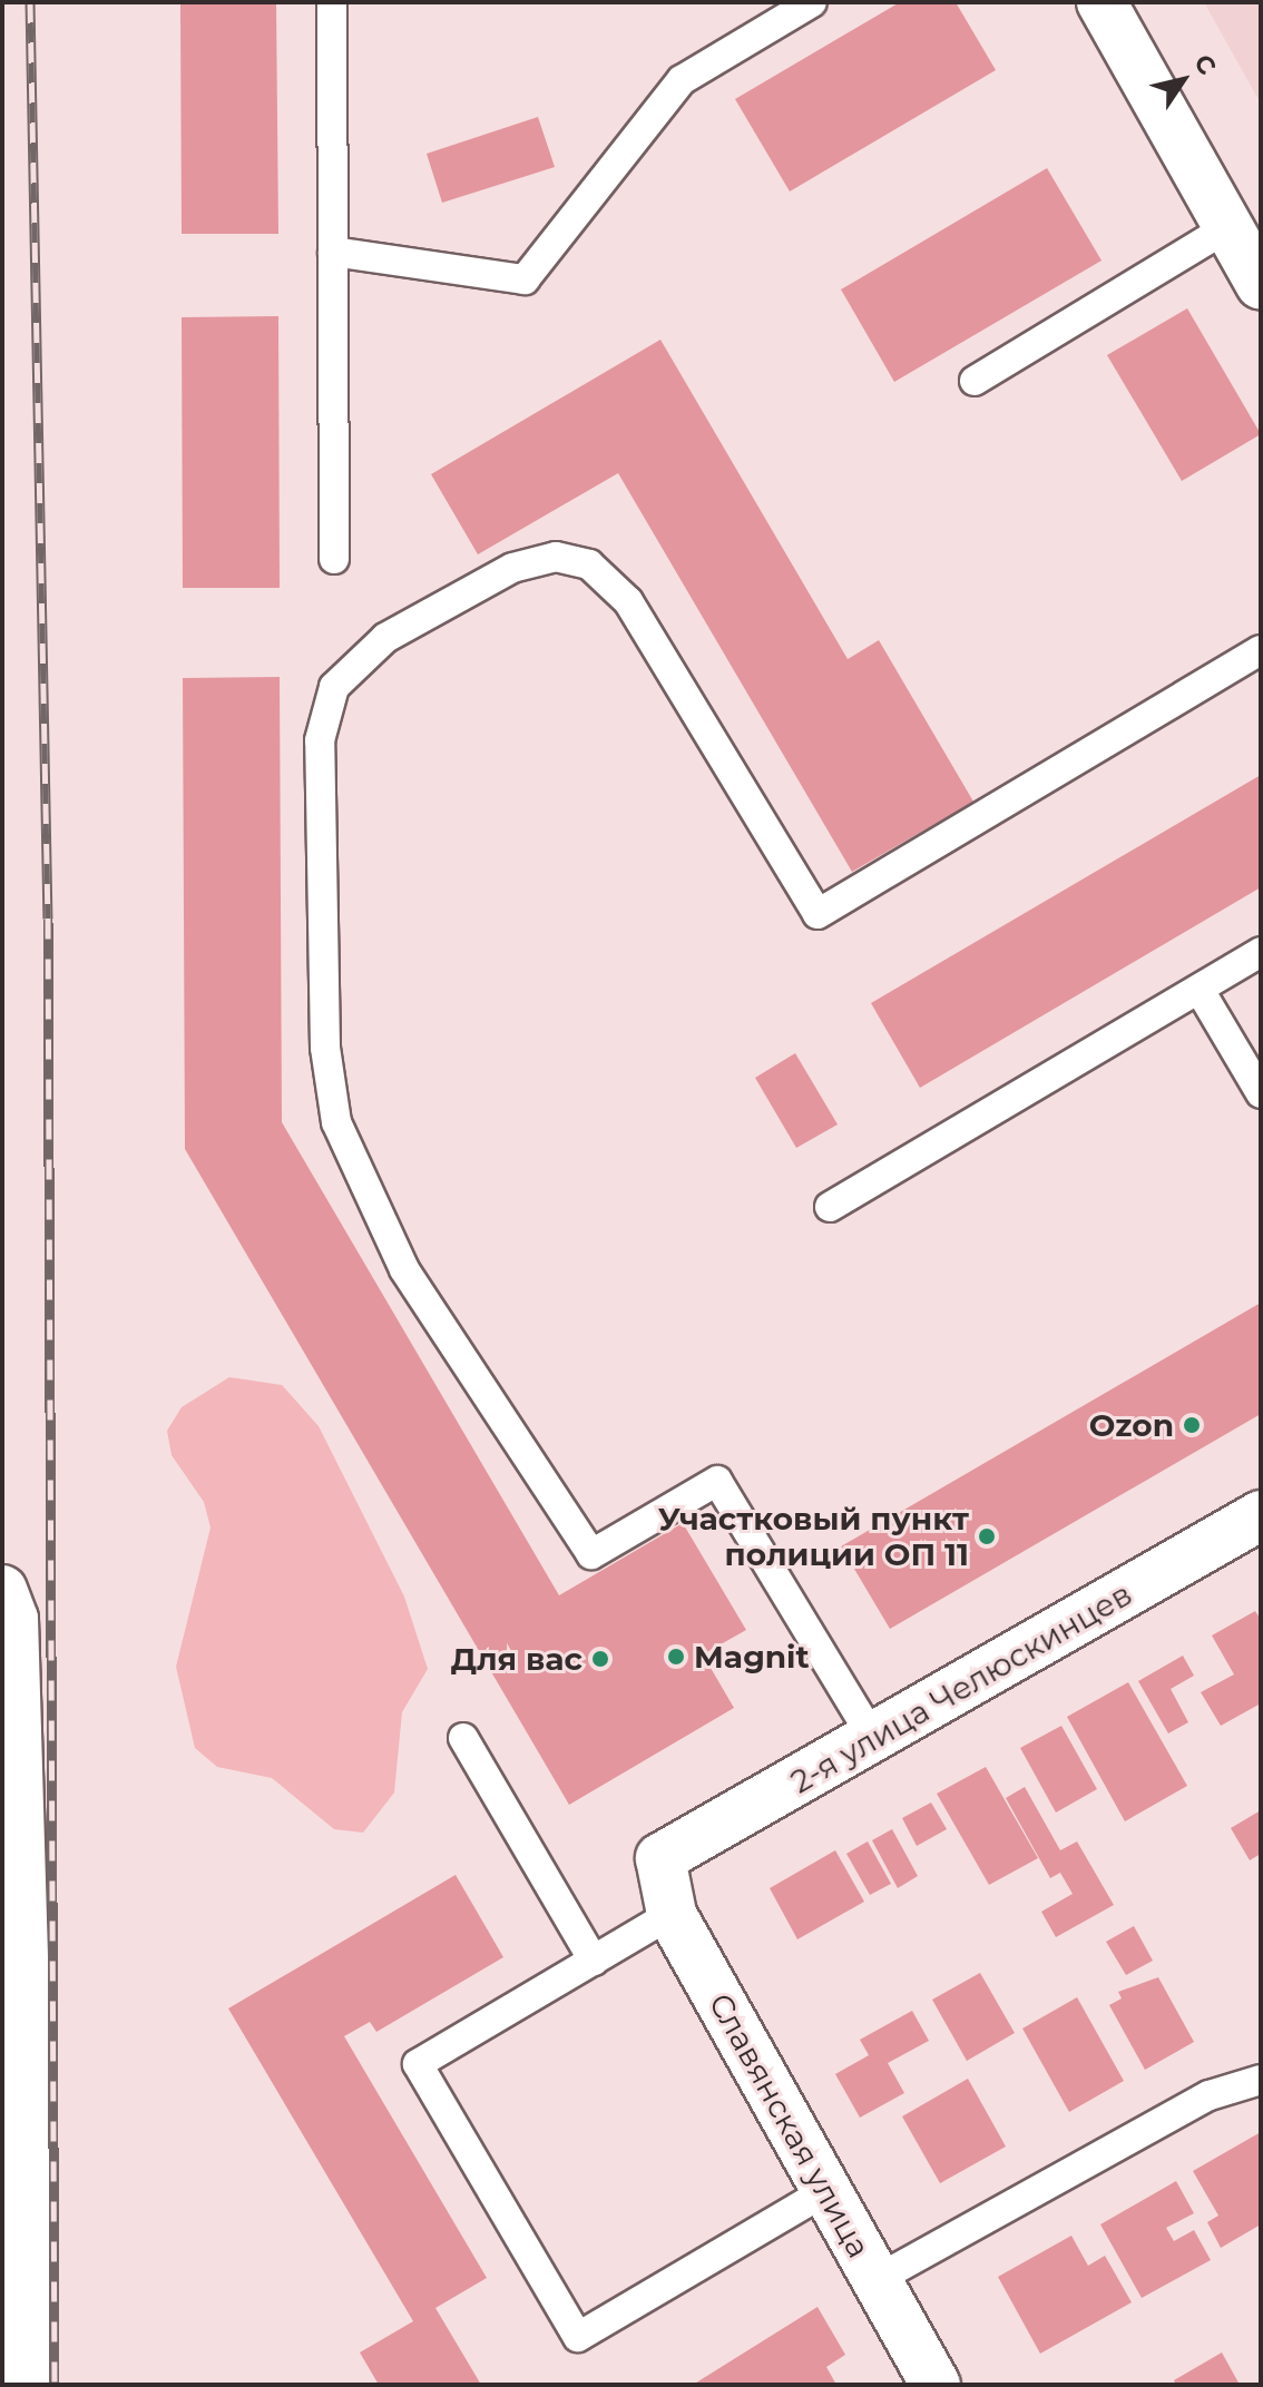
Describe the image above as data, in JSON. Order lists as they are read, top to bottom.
{
  "streets": {
    "street": ["2-я улица Челюскинцев", "Славянская улица"]
  },
  "crossings": [
    ["2-я улица Челюскинцев", "Славянская улица"]
  ],
  "places": [
    "Ozon",
    "Участковый пункт полиции ОП 11",
    "Magnit",
    "Для вас"
  ],
  "north": "top right"
}
